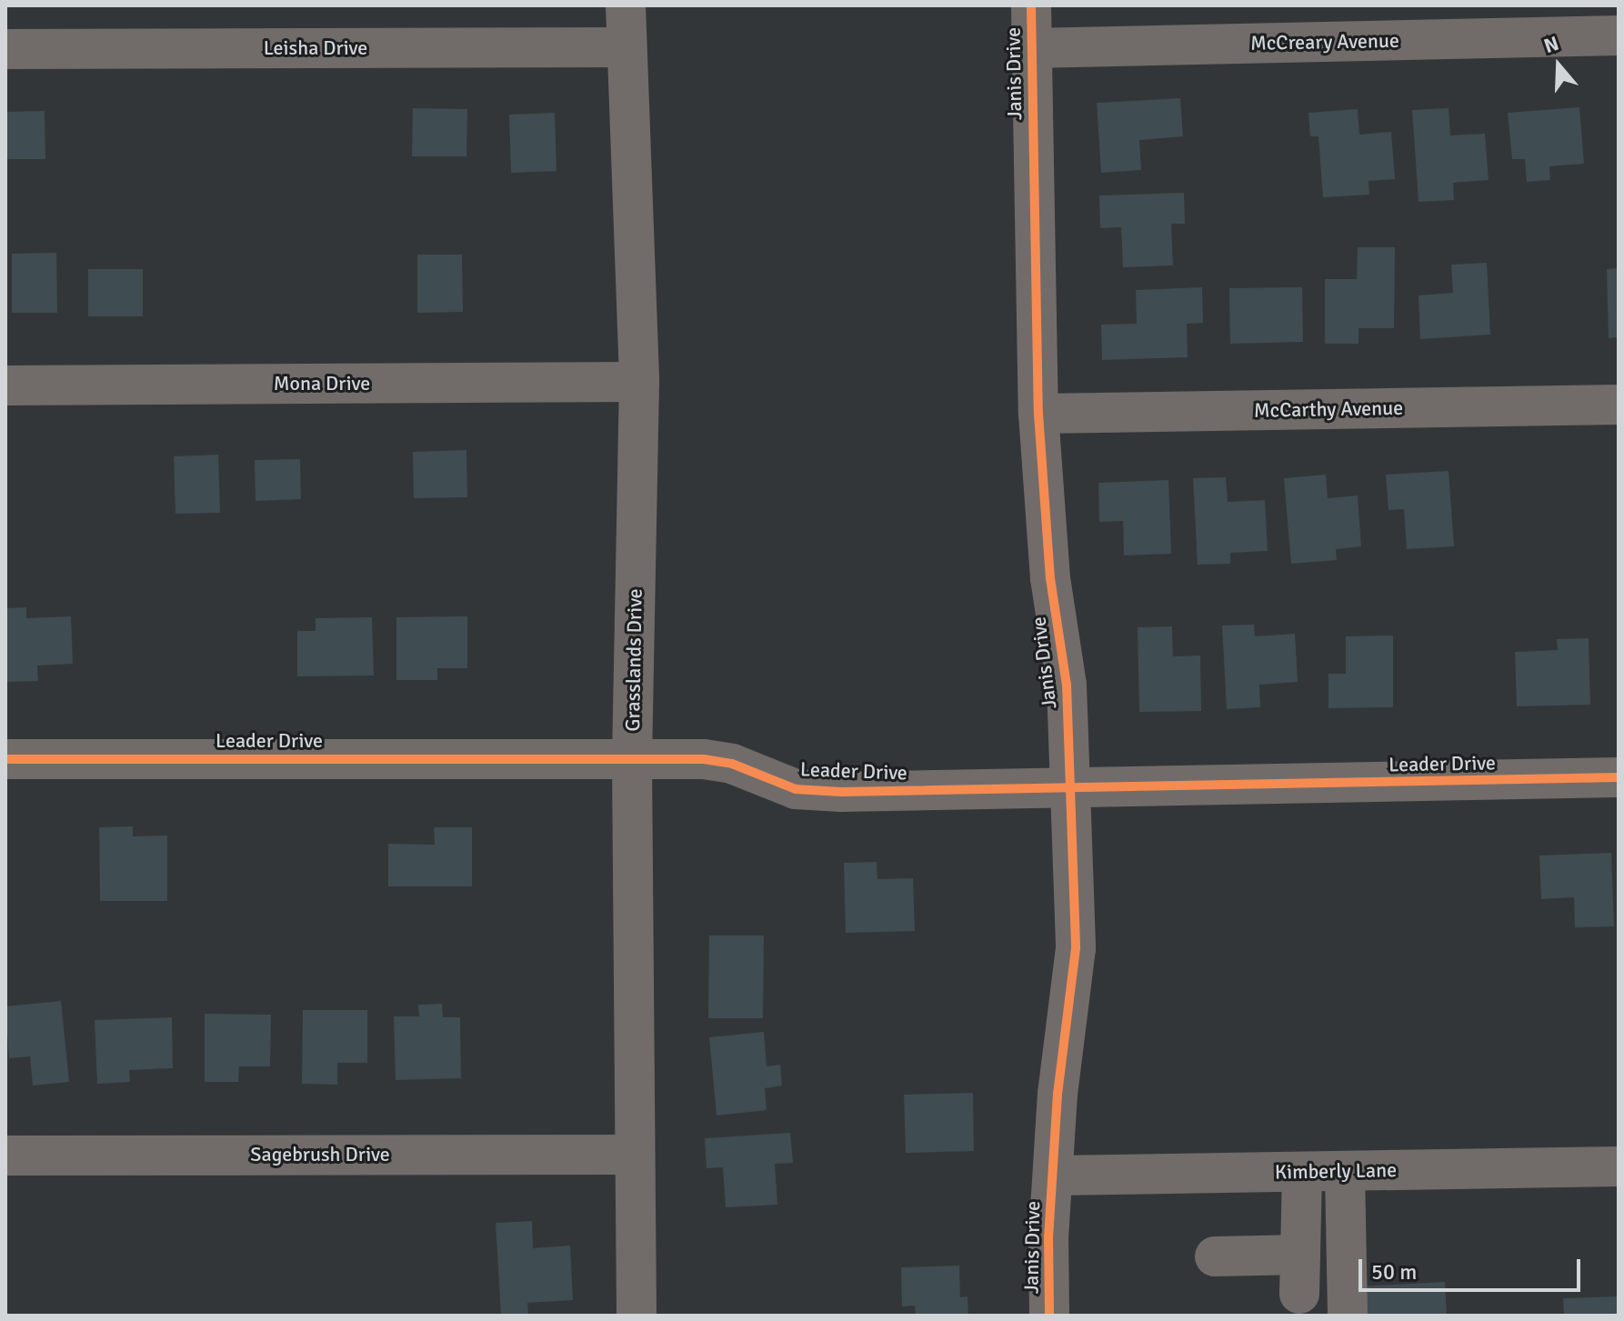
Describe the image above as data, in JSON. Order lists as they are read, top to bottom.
{
  "streets": {
    "street": [
      "McCreary Avenue",
      "Leisha Drive",
      "Janis Drive",
      "Mona Drive",
      "McCarthy Avenue",
      "Grasslands Drive",
      "Leader Drive",
      "Sagebrush Drive",
      "Kimberly Lane"
    ]
  },
  "crossings": [
    ["McCreary Avenue", "Janis Drive"],
    ["Leisha Drive", "Grasslands Drive"],
    ["Janis Drive", "McCarthy Avenue"],
    ["Janis Drive", "Leader Drive"],
    ["Janis Drive", "Kimberly Lane"],
    ["Mona Drive", "Grasslands Drive"],
    ["Grasslands Drive", "Leader Drive"],
    ["Grasslands Drive", "Sagebrush Drive"]
  ],
  "scale_bar": "50 m",
  "north": "top"
}
